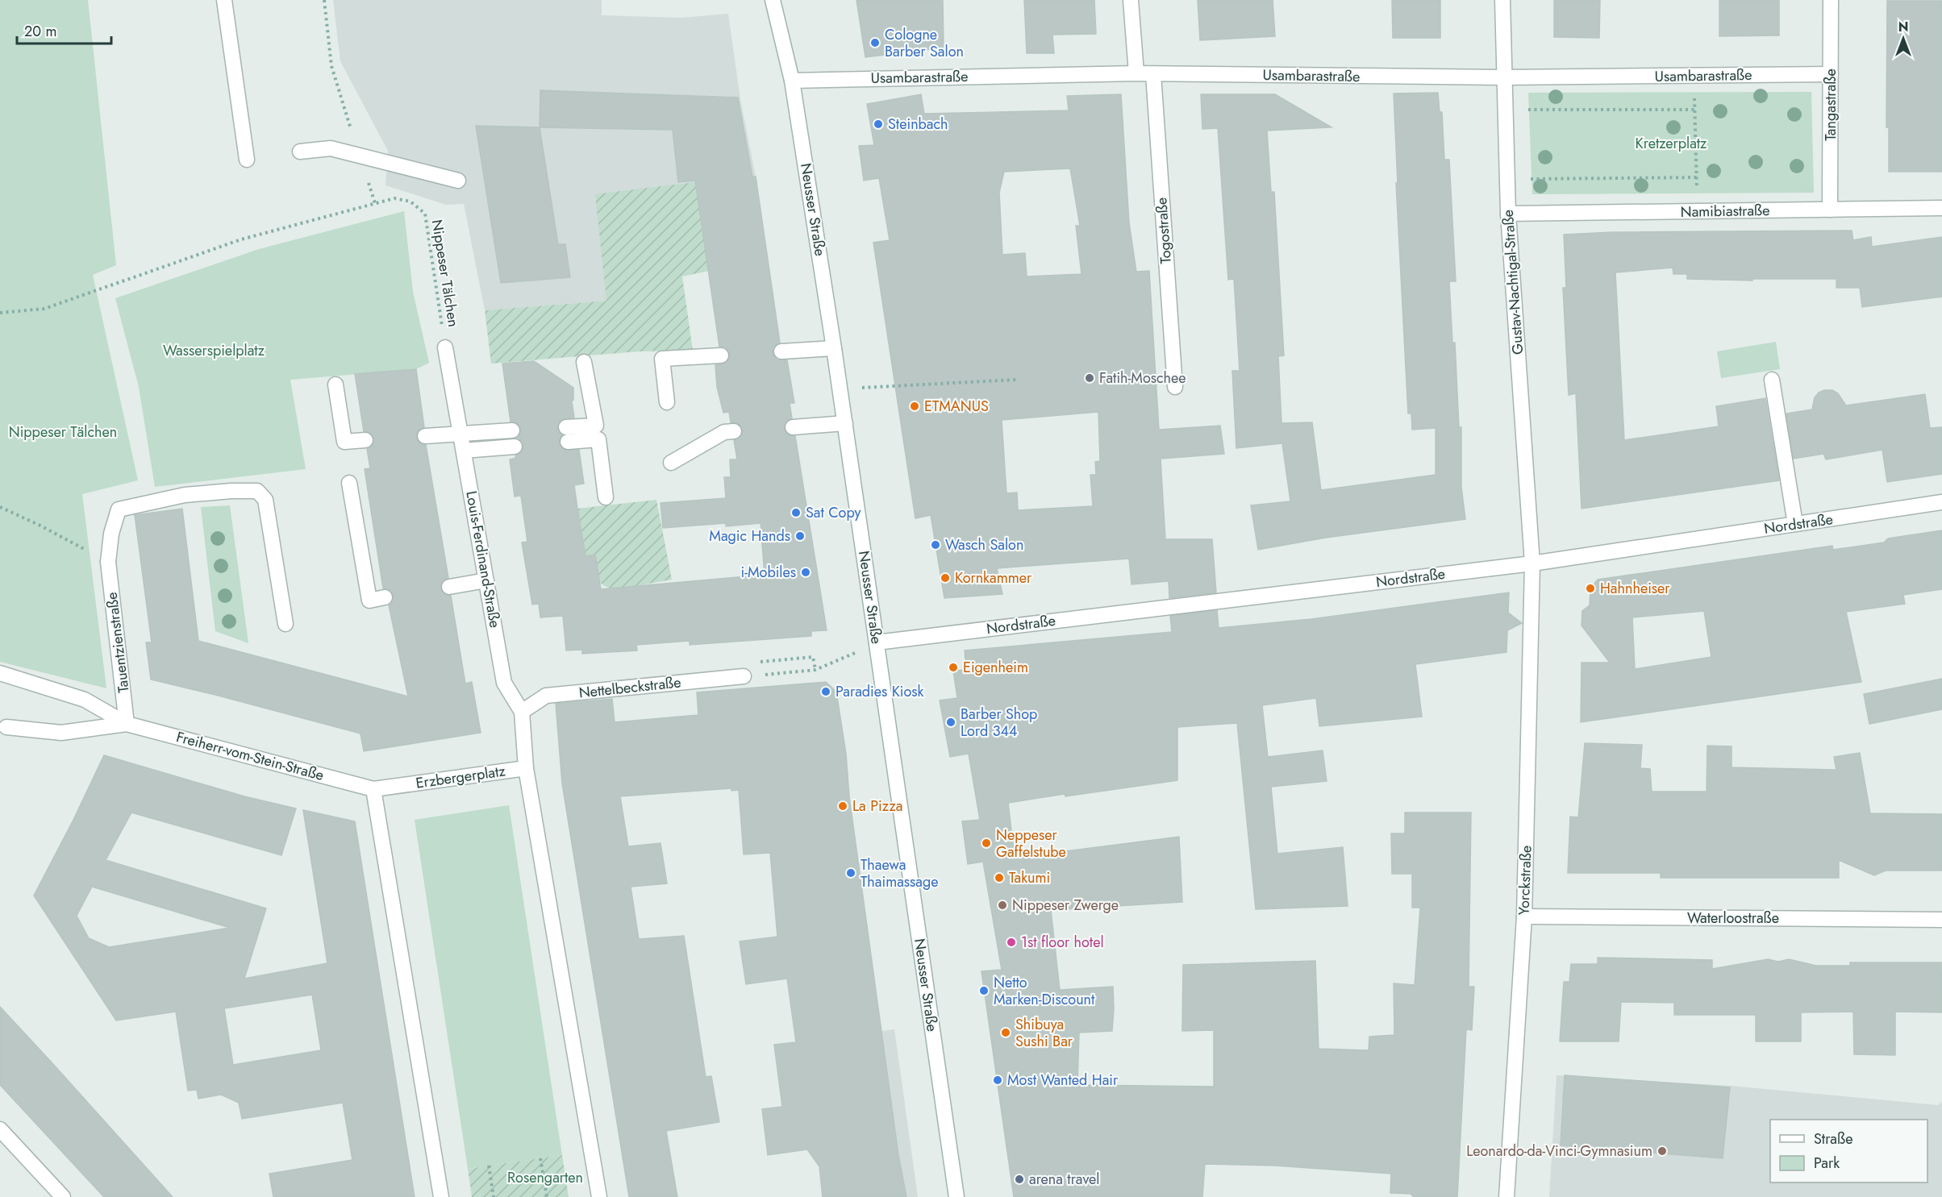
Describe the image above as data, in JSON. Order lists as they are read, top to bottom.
{
  "streets": {
    "street": [
      "Usambarastraße",
      "Tangastraße",
      "Neusser Straße",
      "Namibiastraße",
      "Togostraße",
      "Gustav-Nachtigal-Straße",
      "Nordstraße",
      "Louis-Ferdinand-Straße",
      "Tauentzienstraße",
      "Nettelbeckstraße",
      "Freiherr-vom-Stein-Straße",
      "Erzbergerplatz",
      "Yorckstraße",
      "Waterloostraße"
    ],
    "path": ["Nippeser Tälchen"]
  },
  "crossings": [
    ["Usambarastraße", "Tangastraße"],
    ["Usambarastraße", "Neusser Straße"],
    ["Usambarastraße", "Togostraße"],
    ["Usambarastraße", "Gustav-Nachtigal-Straße"],
    ["Tangastraße", "Namibiastraße"],
    ["Neusser Straße", "Nordstraße"],
    ["Namibiastraße", "Gustav-Nachtigal-Straße"],
    ["Nippeser Tälchen", "Louis-Ferdinand-Straße"],
    ["Gustav-Nachtigal-Straße", "Nordstraße"],
    ["Gustav-Nachtigal-Straße", "Yorckstraße"],
    ["Nordstraße", "Yorckstraße"],
    ["Louis-Ferdinand-Straße", "Nettelbeckstraße"],
    ["Louis-Ferdinand-Straße", "Erzbergerplatz"],
    ["Tauentzienstraße", "Freiherr-vom-Stein-Straße"],
    ["Freiherr-vom-Stein-Straße", "Erzbergerplatz"],
    ["Yorckstraße", "Waterloostraße"]
  ],
  "parks": [
    "Kretzerplatz",
    "Wasserspielplatz",
    "Nippeser Tälchen",
    "Rosengarten"
  ],
  "places": [
    "Cologne Barber Salon",
    "Steinbach",
    "Fatih-Moschee",
    "ETMANUS",
    "Sat Copy",
    "Magic Hands",
    "Wasch Salon",
    "i-Mobiles",
    "Kornkammer",
    "Hahnheiser",
    "Eigenheim",
    "Paradies Kiosk",
    "Barber Shop Lord 344",
    "La Pizza",
    "Neppeser Gaffelstube",
    "Thaewa Thaimassage",
    "Takumi",
    "Nippeser Zwerge",
    "1st floor hotel",
    "Netto Marken-Discount",
    "Shibuya Sushi Bar",
    "Most Wanted Hair",
    "Leonardo-da-Vinci-Gymnasium",
    "arena travel"
  ],
  "legend": ["Straße", "Park"],
  "scale_bar": "20 m",
  "north": "top"
}
